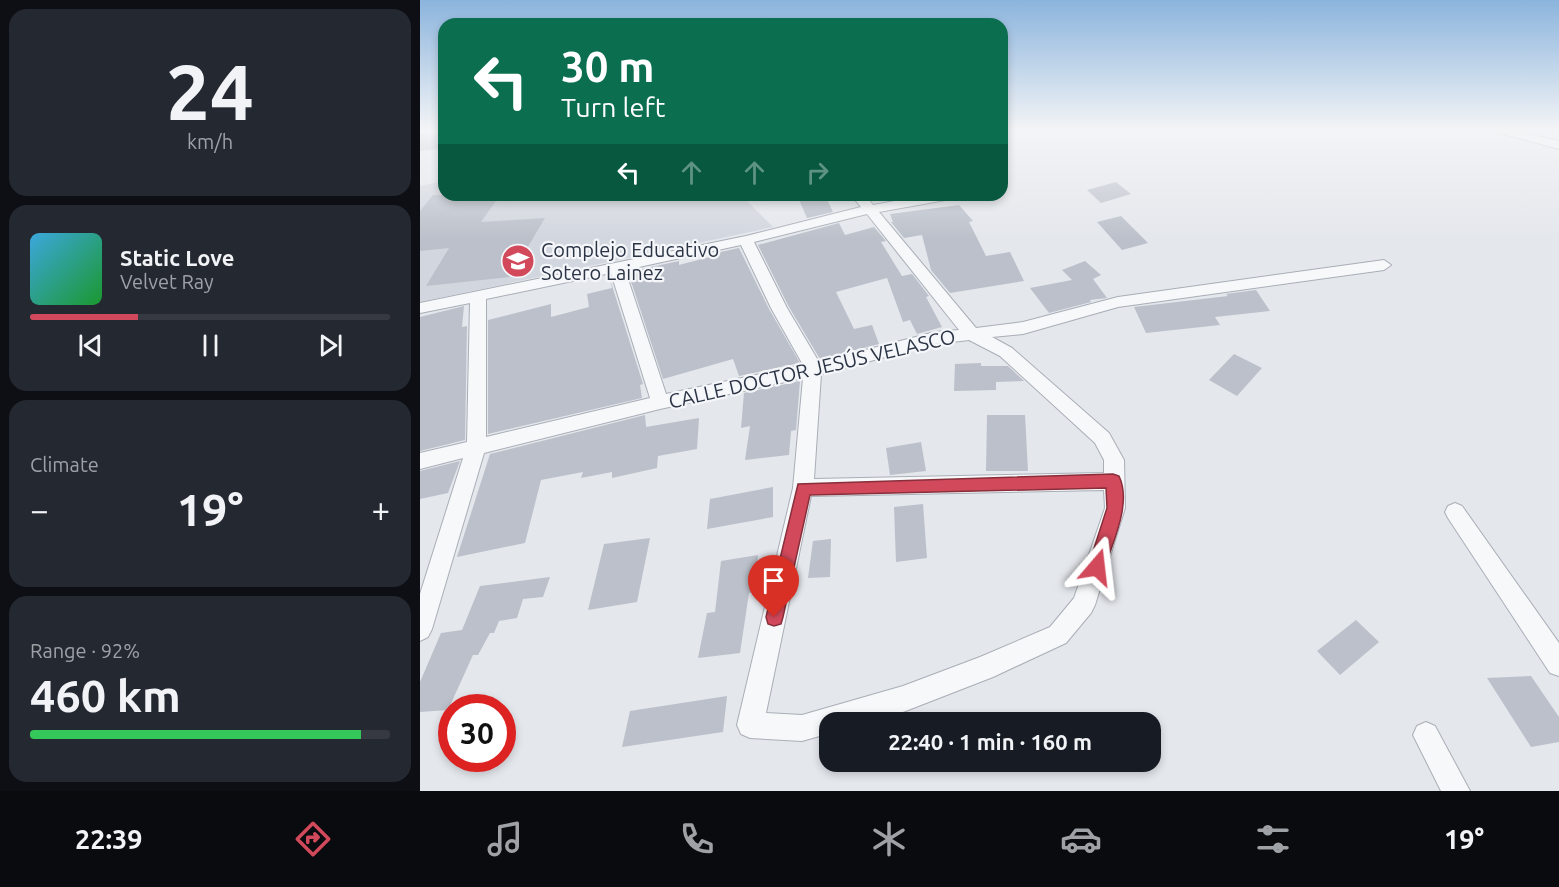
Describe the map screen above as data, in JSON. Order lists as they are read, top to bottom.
{
  "streets": {
    "street": ["CALLE DOCTOR JESÚS VELASCO"]
  },
  "places": {
    "school or university": ["Complejo Educativo Sotero Lainez"]
  },
  "page": {
    "tile": [
      ["24", "km/h"],
      "Climate",
      ["Range · 92%", "460 km"]
    ],
    "turn": ["30 m", "Turn left"],
    "song": ["Static Love", "Velvet Ray"],
    "heat": ["−", "19°", "+"],
    "limit": "30",
    "trip": "22:40 · 1 min · 160 m",
    "tabs": ["22:39", "19°"]
  }
}
